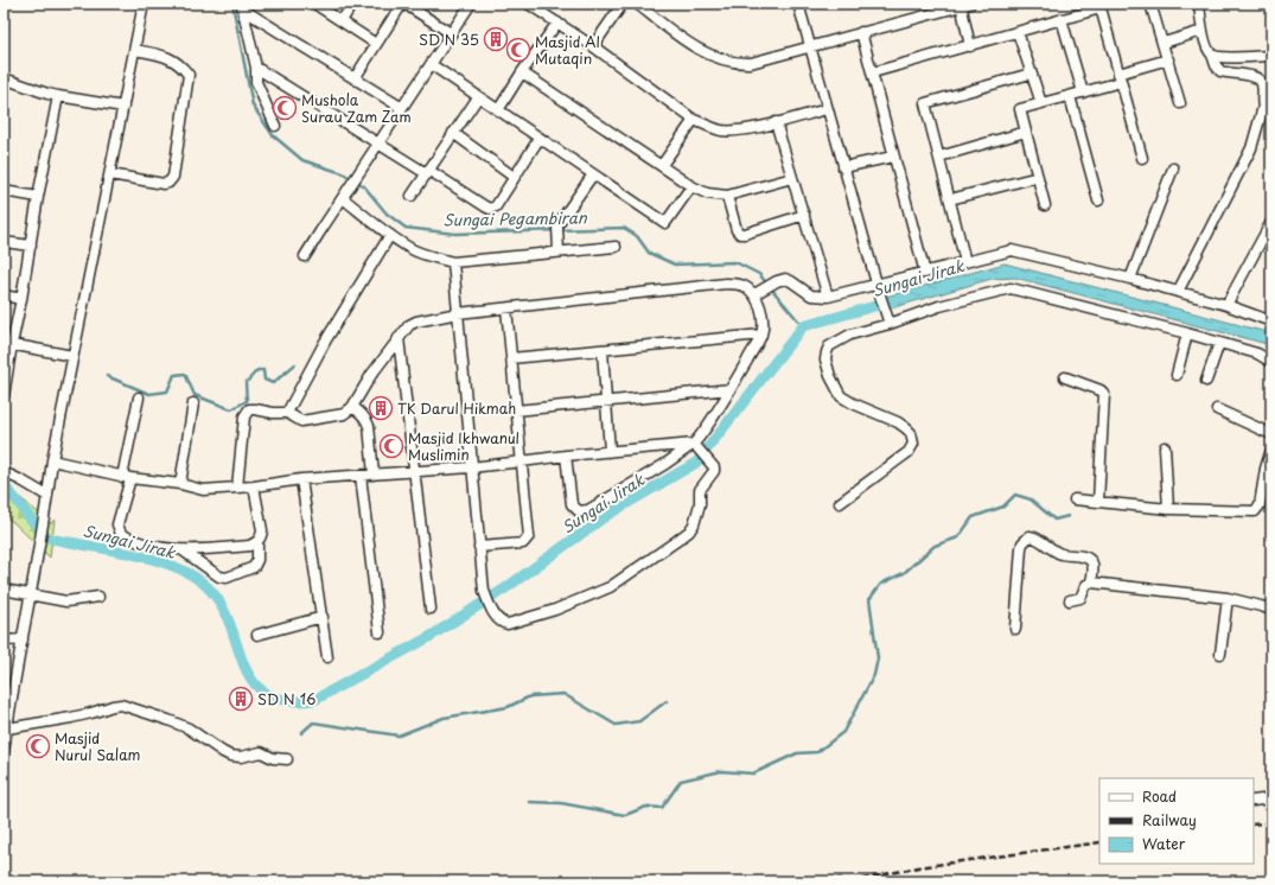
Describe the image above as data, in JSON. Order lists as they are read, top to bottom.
{
  "water": ["Sungai Pegambiran", "Sungai Jirak"],
  "places": {
    "building": ["SD N 35", "TK Darul Hikmah", "SD N 16"],
    "mosque": [
      "Masjid Al Mutaqin",
      "Mushola Surau Zam Zam",
      "Masjid Ikhwanul Muslimin",
      "Masjid Nurul Salam"
    ]
  },
  "legend": ["Road", "Railway", "Water"]
}
